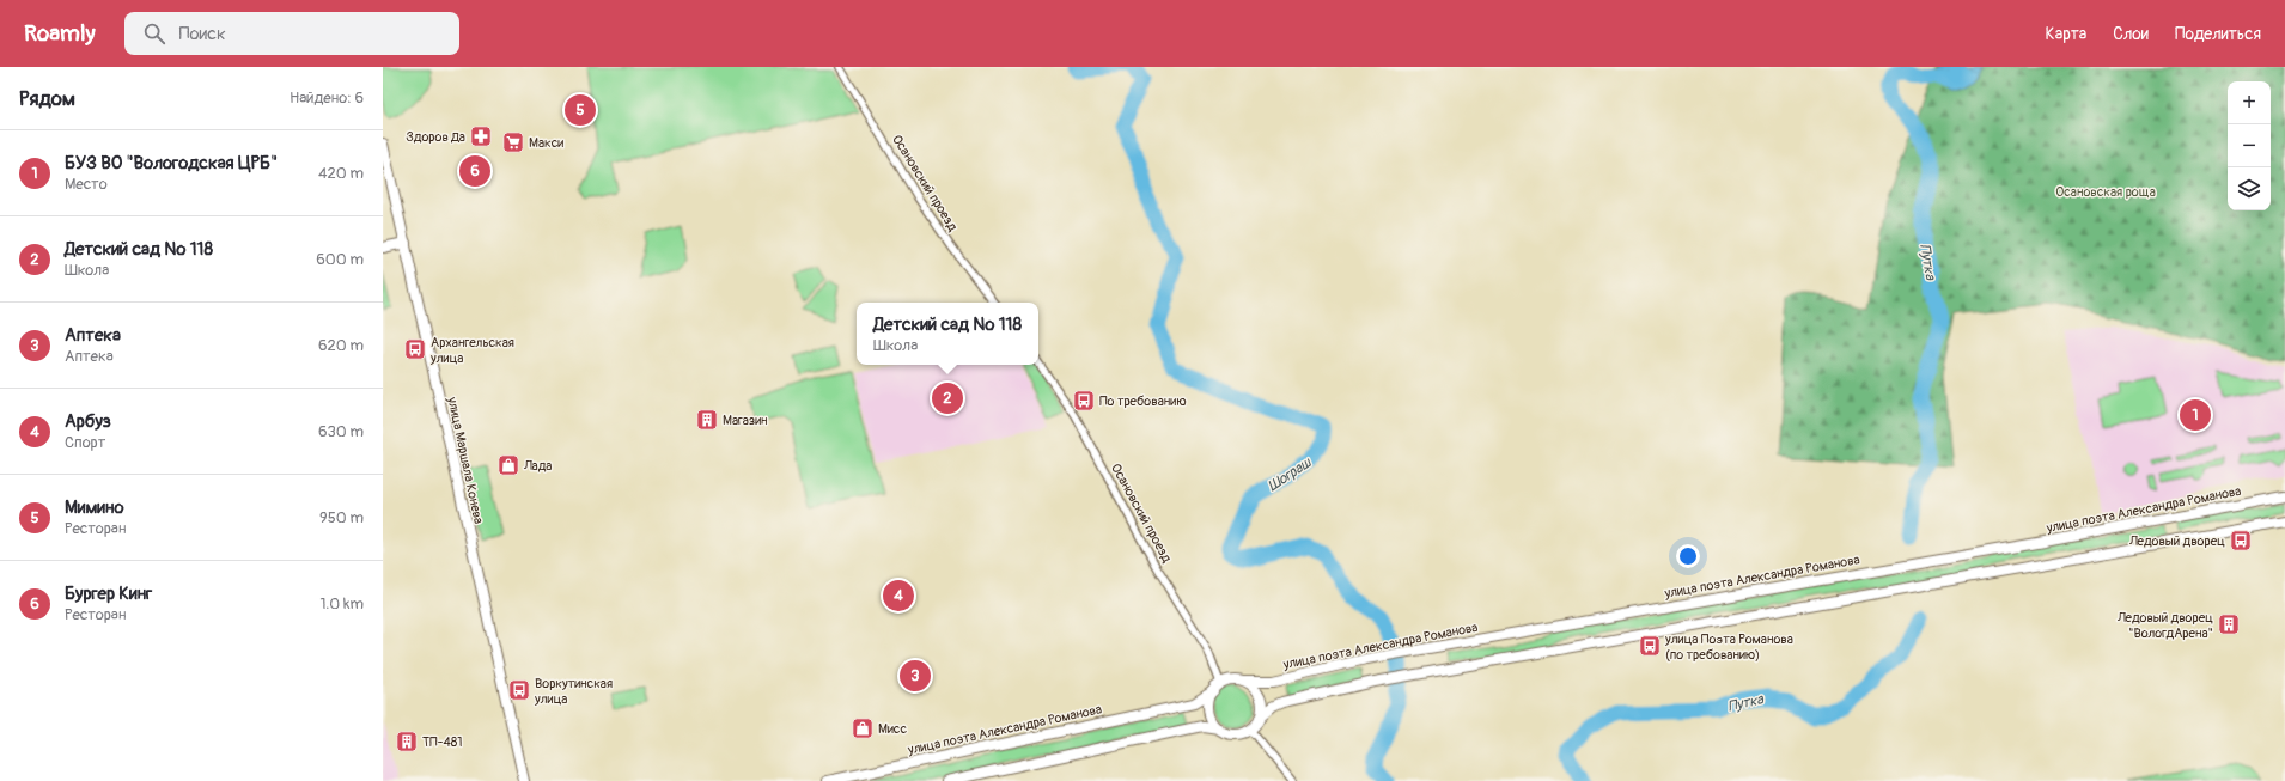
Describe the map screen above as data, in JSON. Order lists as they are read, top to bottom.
{
  "streets": {
    "main road": ["улица Маршала Конева", "улица поэта Александра Романова"],
    "street": ["Осановский проезд"]
  },
  "crossings": [
    ["Осановский проезд", "улица поэта Александра Романова"]
  ],
  "water": ["Путка", "Шограш"],
  "parks": ["Осановская роща"],
  "places": {
    "pharmacy": ["Здоров Да"],
    "supermarket": ["Макси"],
    "bus stop": [
      "Архангельская улица",
      "По требованию",
      "Ледовый дворец",
      "улица Поэта Романова (по требованию)",
      "Воркутинская улица"
    ],
    "building": ["Магазин", "Ледовый дворец \"ВологдАрена\"", "ТП-481"],
    "shop": ["Лада", "Мисс"]
  },
  "page": {
    "header": "Roamly",
    "search": "Поиск",
    "nav": ["Карта", "Слои", "Поделиться"],
    "heading": ["Рядом", "Найдено: 6"],
    "map_buttons": ["+", "−"],
    "pins": [
      "5",
      "6",
      "2",
      "1",
      "4",
      "3"
    ],
    "list": [
      {
        "mark": "1",
        "name": "БУЗ ВО \"Вологодская ЦРБ\"",
        "note": "Место",
        "value": "420 m"
      },
      {
        "mark": "2",
        "name": "Детский сад № 118",
        "note": "Школа",
        "value": "600 m"
      },
      {
        "mark": "3",
        "name": "Аптека",
        "note": "Аптека",
        "value": "620 m"
      },
      {
        "mark": "4",
        "name": "Арбуз",
        "note": "Спорт",
        "value": "630 m"
      },
      {
        "mark": "5",
        "name": "Мимино",
        "note": "Ресторан",
        "value": "950 m"
      },
      {
        "mark": "6",
        "name": "Бургер Кинг",
        "note": "Ресторан",
        "value": "1.0 km"
      }
    ],
    "popup": ["Детский сад № 118", "Школа"]
  }
}
